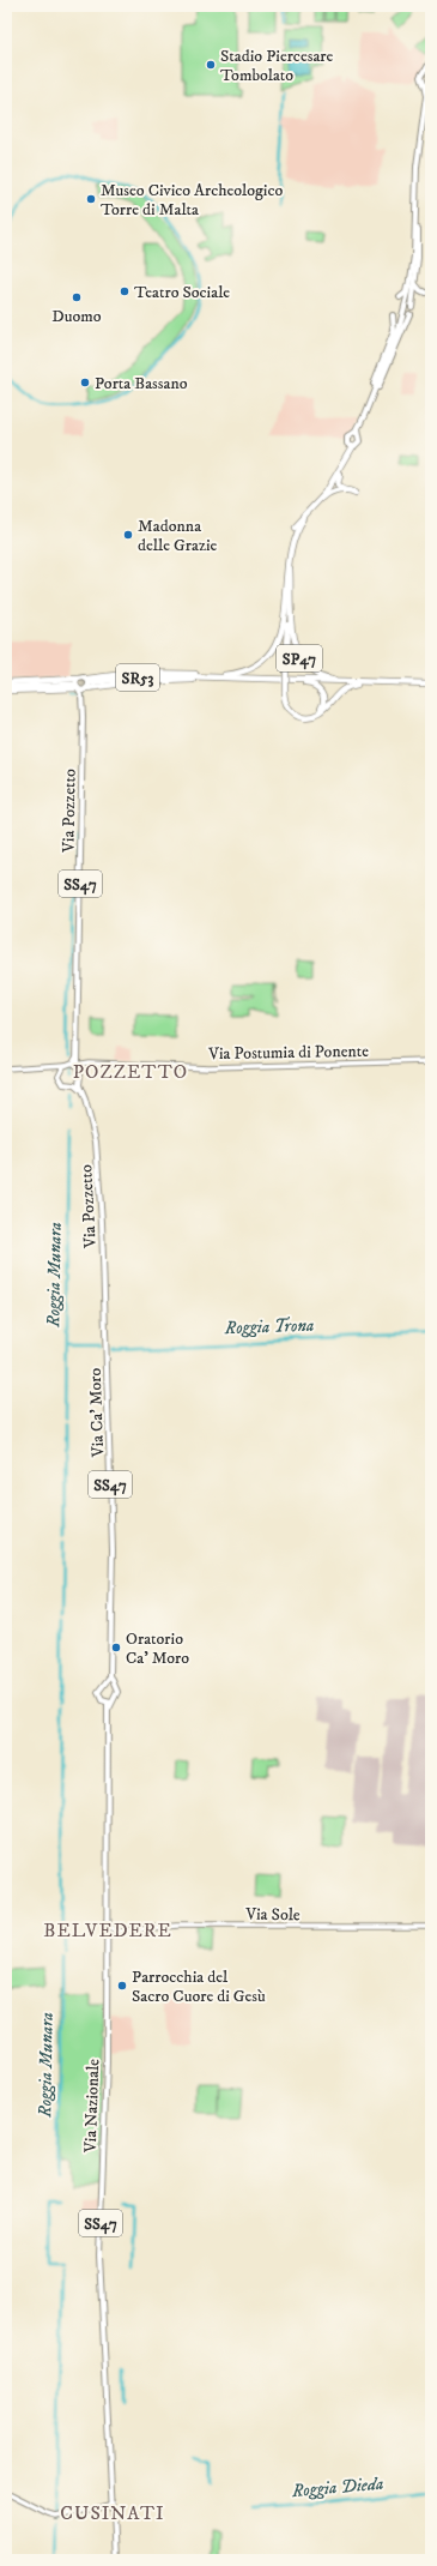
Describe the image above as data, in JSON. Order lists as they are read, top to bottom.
{
  "streets": {
    "highway": ["SP47", "SR53"],
    "main road": [
      "Via Pozzetto",
      "SS47",
      "Via Postumia di Ponente",
      "Via Ca' Moro",
      "Via Sole",
      "Via Nazionale"
    ]
  },
  "crossings": [
    ["SP47", "SR53"],
    ["SR53", "SS47"],
    ["Via Pozzetto", "SS47"],
    ["Via Pozzetto", "Via Ca' Moro"],
    ["SS47", "Via Ca' Moro"],
    ["SS47", "Via Nazionale"],
    ["Via Ca' Moro", "Via Nazionale"],
    ["Via Sole", "Via Nazionale"]
  ],
  "districts": ["POZZETTO", "BELVEDERE", "CUSINATI"],
  "water": ["Roggia Munara", "Roggia Trona", "Roggia Dieda"],
  "places": [
    "Stadio Piercesare Tombolato",
    "Museo Civico Archeologico Torre di Malta",
    "Teatro Sociale",
    "Duomo",
    "Porta Bassano",
    "Madonna delle Grazie",
    "Oratorio Ca' Moro",
    "Parrocchia del Sacro Cuore di Gesù"
  ]
}
